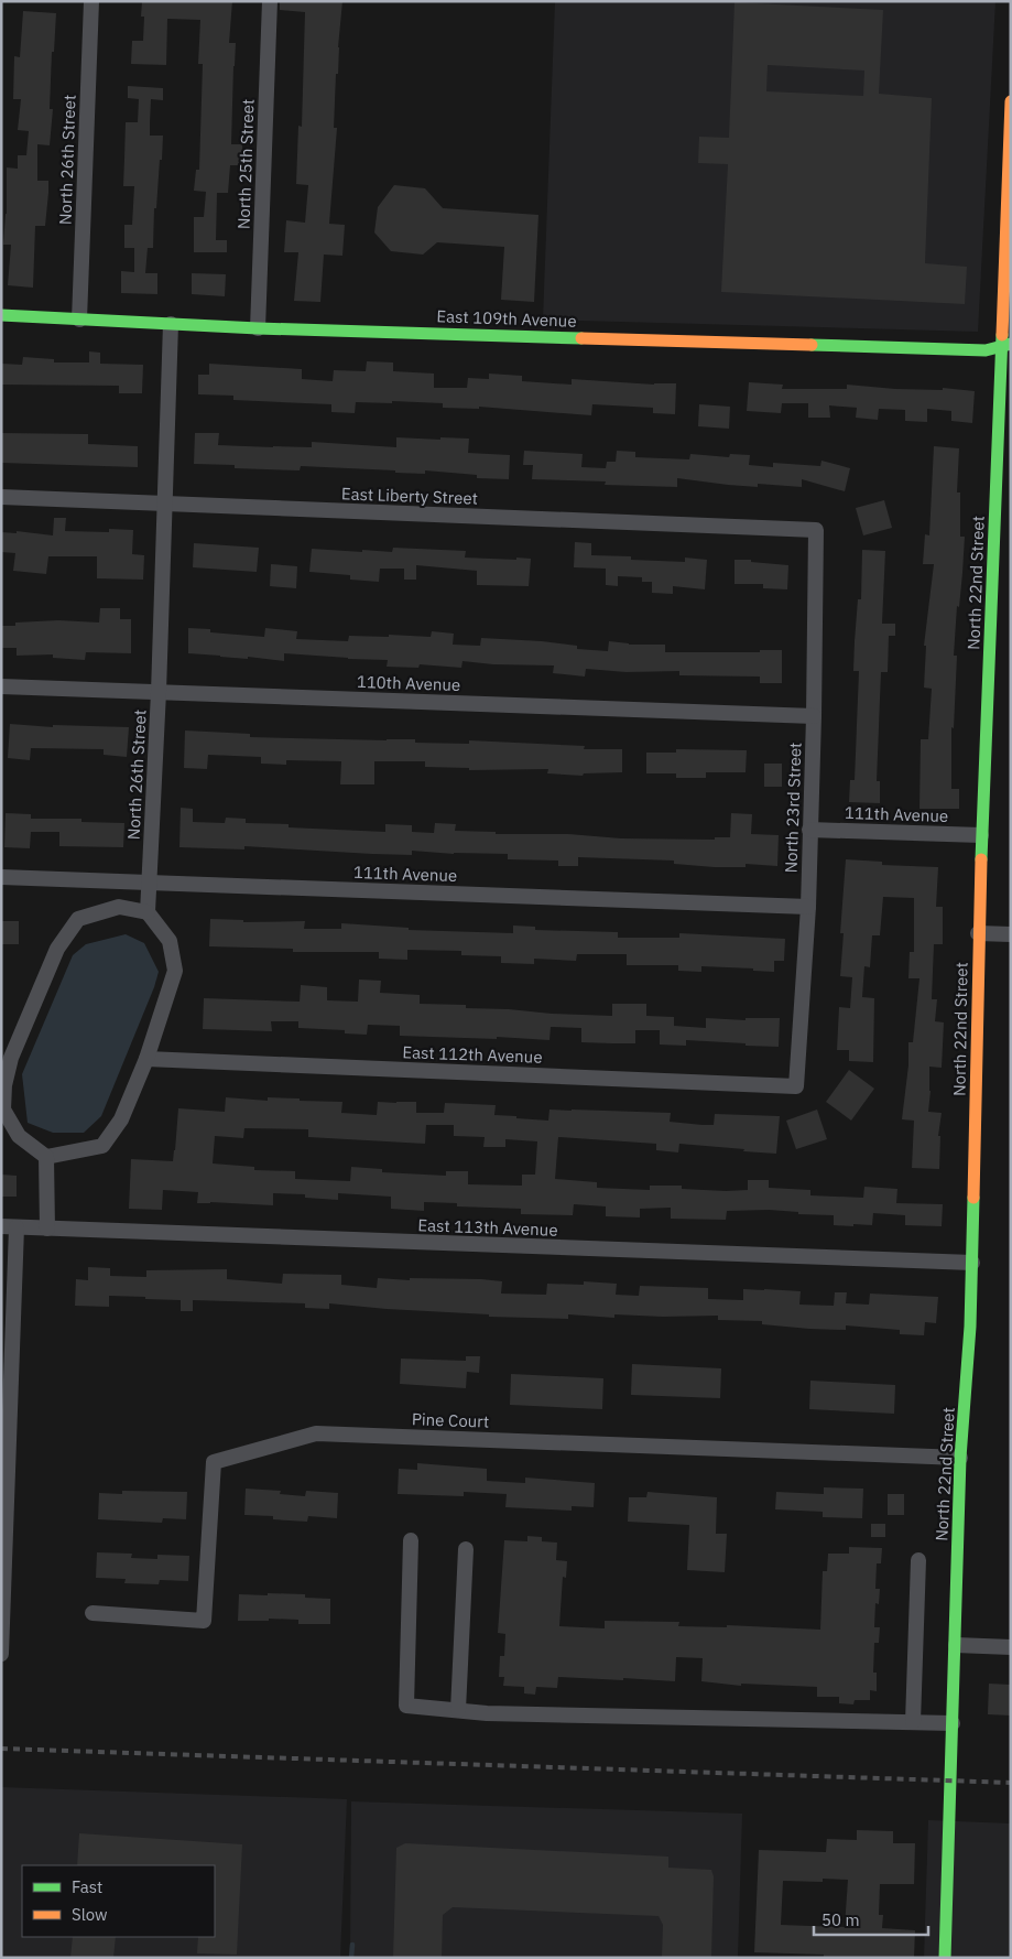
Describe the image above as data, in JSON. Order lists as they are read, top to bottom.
{
  "streets": {
    "street": [
      "North 26th Street",
      "North 25th Street",
      "East 109th Avenue",
      "East Liberty Street",
      "North 22nd Street",
      "110th Avenue",
      "North 23rd Street",
      "111th Avenue",
      "East 112th Avenue",
      "East 113th Avenue",
      "Pine Court"
    ]
  },
  "crossings": [
    ["North 26th Street", "East 109th Avenue"],
    ["North 26th Street", "East Liberty Street"],
    ["North 26th Street", "110th Avenue"],
    ["North 26th Street", "111th Avenue"],
    ["North 25th Street", "East 109th Avenue"],
    ["East 109th Avenue", "North 22nd Street"],
    ["East Liberty Street", "North 23rd Street"],
    ["North 22nd Street", "111th Avenue"],
    ["North 22nd Street", "East 113th Avenue"],
    ["North 22nd Street", "Pine Court"],
    ["110th Avenue", "North 23rd Street"],
    ["North 23rd Street", "111th Avenue"],
    ["North 23rd Street", "East 112th Avenue"]
  ],
  "legend": ["Fast", "Slow"],
  "scale_bar": "50 m"
}
